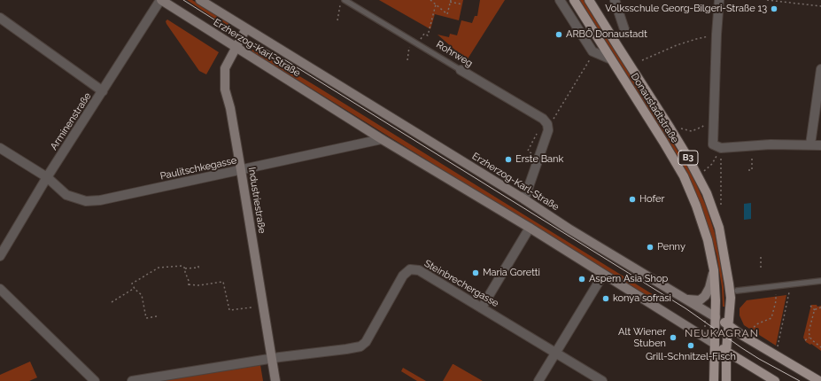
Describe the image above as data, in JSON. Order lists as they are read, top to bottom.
{
  "streets": {
    "main road": [
      "Erzherzog-Karl-Straße",
      "Donaustadtstraße",
      "B3",
      "Industriestraße"
    ],
    "street": [
      "Rohrweg",
      "Arminenstraße",
      "Paulitschkegasse",
      "Steinbrechergasse"
    ]
  },
  "crossings": [
    ["Erzherzog-Karl-Straße", "Donaustadtstraße"],
    ["Erzherzog-Karl-Straße", "Arminenstraße"],
    ["Erzherzog-Karl-Straße", "Paulitschkegasse"],
    ["Erzherzog-Karl-Straße", "Industriestraße"],
    ["Arminenstraße", "Paulitschkegasse"],
    ["Paulitschkegasse", "Industriestraße"],
    ["Industriestraße", "Steinbrechergasse"]
  ],
  "districts": ["NEUKAGRAN"],
  "places": [
    "Volksschule Georg-Bilgeri-Straße 13",
    "ARBÖ Donaustadt",
    "Erste Bank",
    "Hofer",
    "Penny",
    "Maria Goretti",
    "Aspern Asia Shop",
    "konya sofrasi",
    "Alt Wiener Stuben",
    "Grill-Schnitzel-Fisch"
  ]
}
